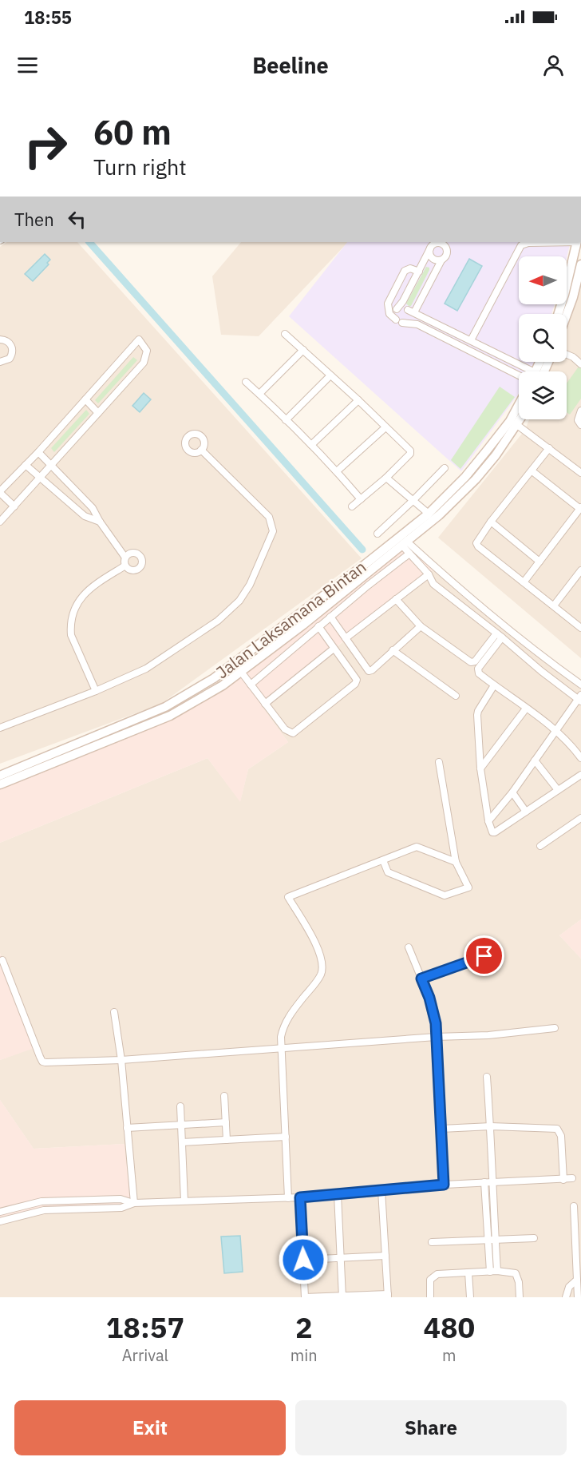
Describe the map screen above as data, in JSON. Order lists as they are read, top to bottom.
{
  "streets": {
    "main road": ["Jalan Laksamana Bintan"]
  },
  "north": "left",
  "page": {
    "status": "18:55",
    "header": "Beeline",
    "turn": ["60 m", "Turn right"],
    "then": "Then",
    "eta": [
      "18:57",
      "Arrival",
      "2",
      "min",
      "480",
      "m"
    ],
    "buttons": ["Exit", "Share"]
  }
}
